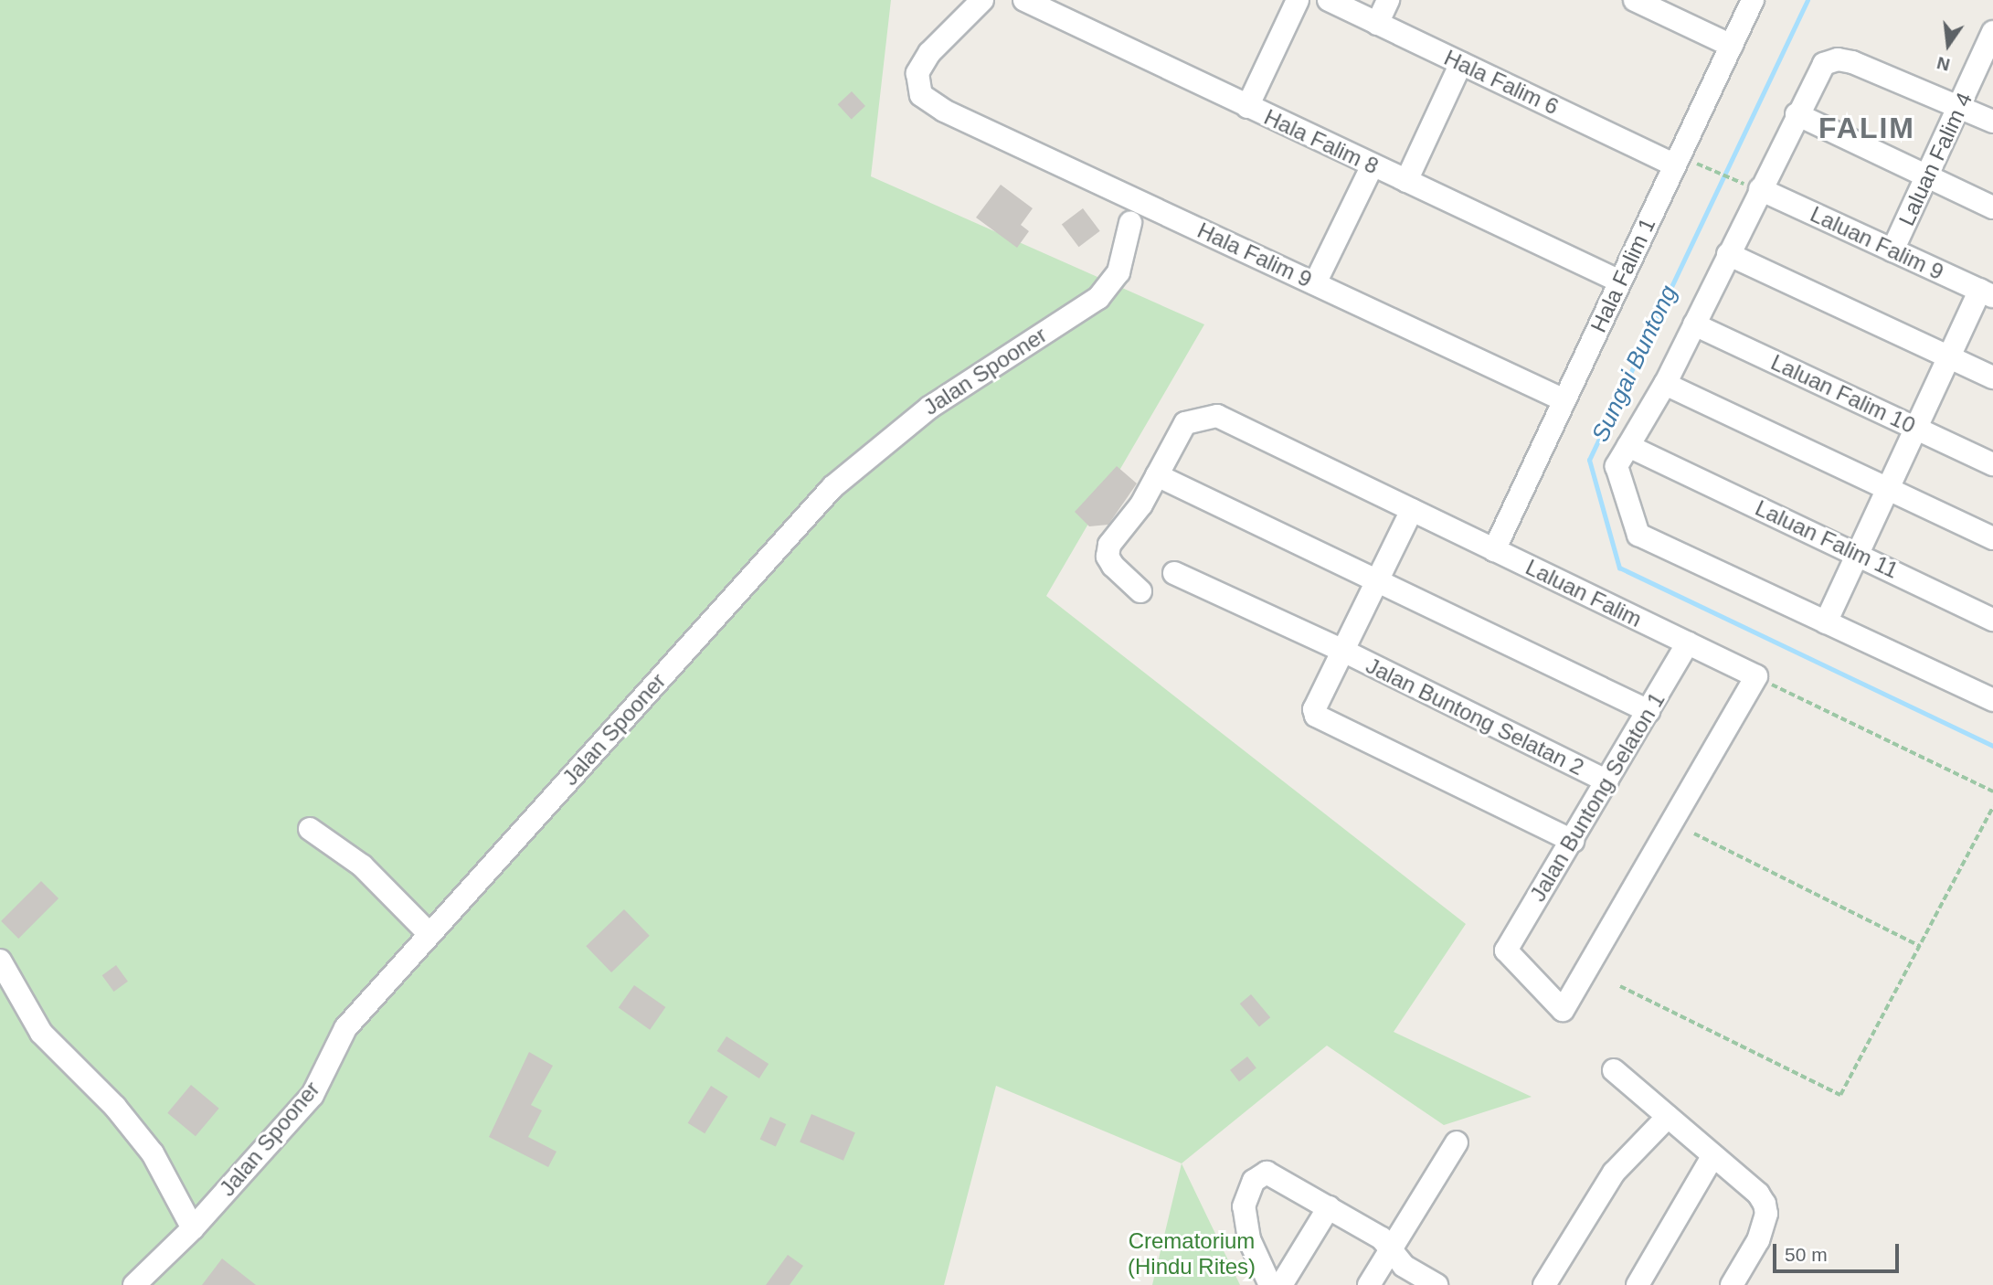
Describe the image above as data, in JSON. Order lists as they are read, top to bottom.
{
  "streets": {
    "street": [
      "Hala Falim 6",
      "Hala Falim 8",
      "Laluan Falim 4",
      "Laluan Falim 9",
      "Hala Falim 9",
      "Hala Falim 1",
      "Jalan Spooner",
      "Laluan Falim 10",
      "Laluan Falim 11",
      "Laluan Falim",
      "Jalan Buntong Selatan 2",
      "Jalan Buntong Selaton 1"
    ]
  },
  "crossings": [
    ["Hala Falim 6", "Hala Falim 1"],
    ["Hala Falim 8", "Hala Falim 1"],
    ["Laluan Falim 4", "Laluan Falim 9"],
    ["Hala Falim 9", "Hala Falim 1"],
    ["Hala Falim 1", "Laluan Falim"],
    ["Laluan Falim", "Jalan Buntong Selaton 1"],
    ["Jalan Buntong Selatan 2", "Jalan Buntong Selaton 1"]
  ],
  "districts": ["FALIM"],
  "water": ["Sungai Buntong"],
  "parks": ["Crematorium (Hindu Rites)"],
  "scale_bar": "50 m",
  "north": "bottom"
}
